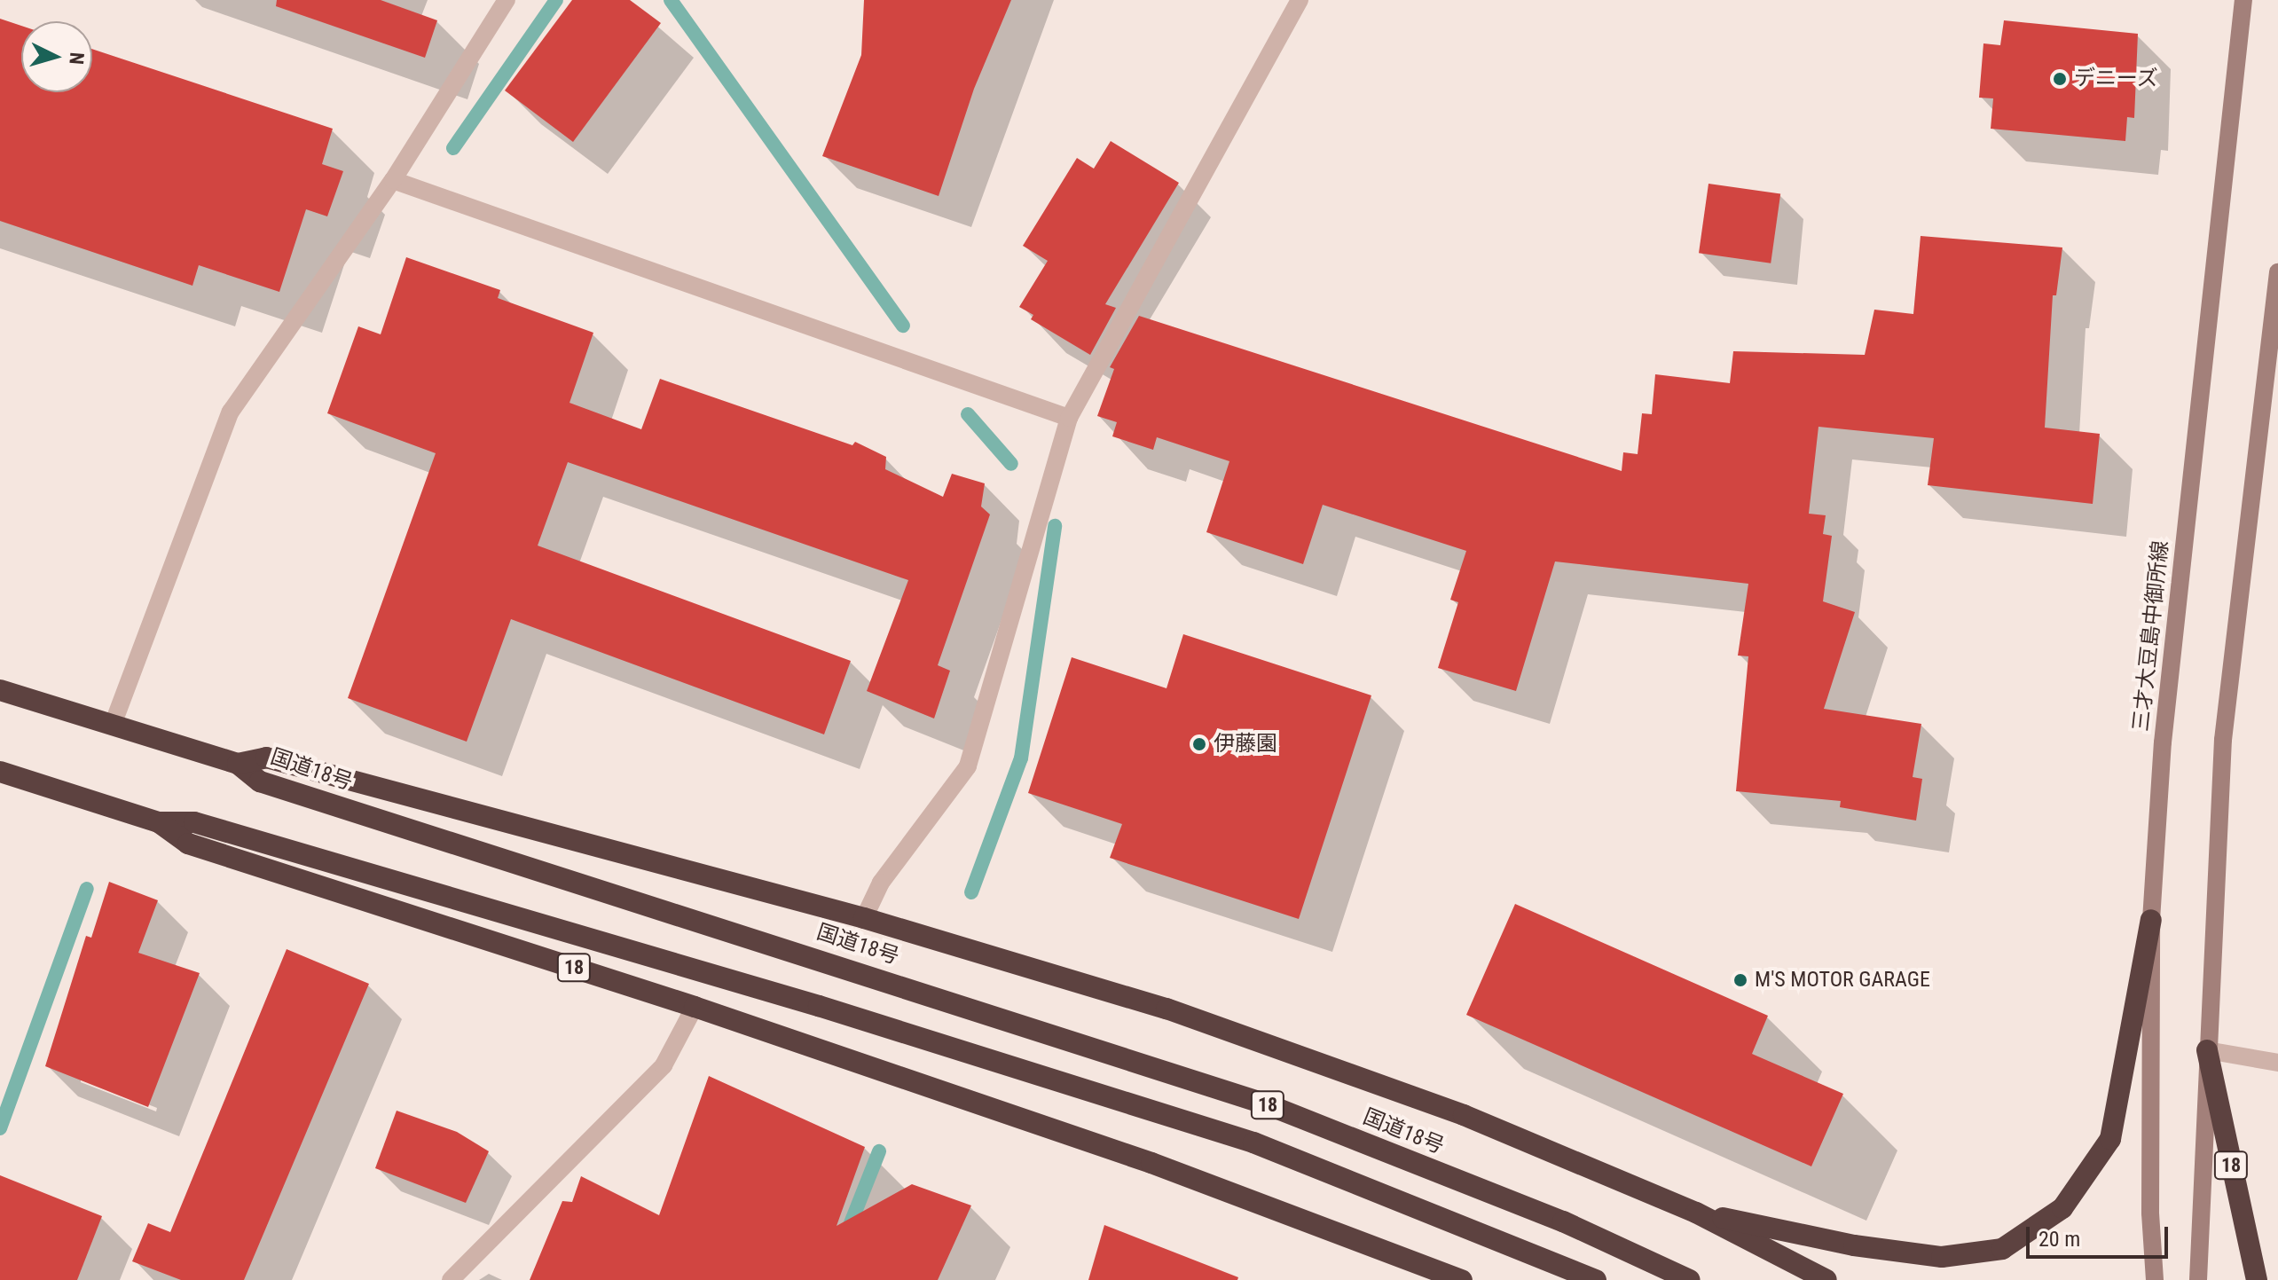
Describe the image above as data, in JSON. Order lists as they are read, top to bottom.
{
  "streets": {
    "highway": ["国道18号", "18"],
    "main road": ["三才大豆島中御所線"]
  },
  "crossings": [
    ["三才大豆島中御所線", "18"],
    ["国道18号", "18"]
  ],
  "places": ["デニーズ", "伊藤園", "M'S MOTOR GARAGE"],
  "scale_bar": "20 m",
  "north": "right"
}
